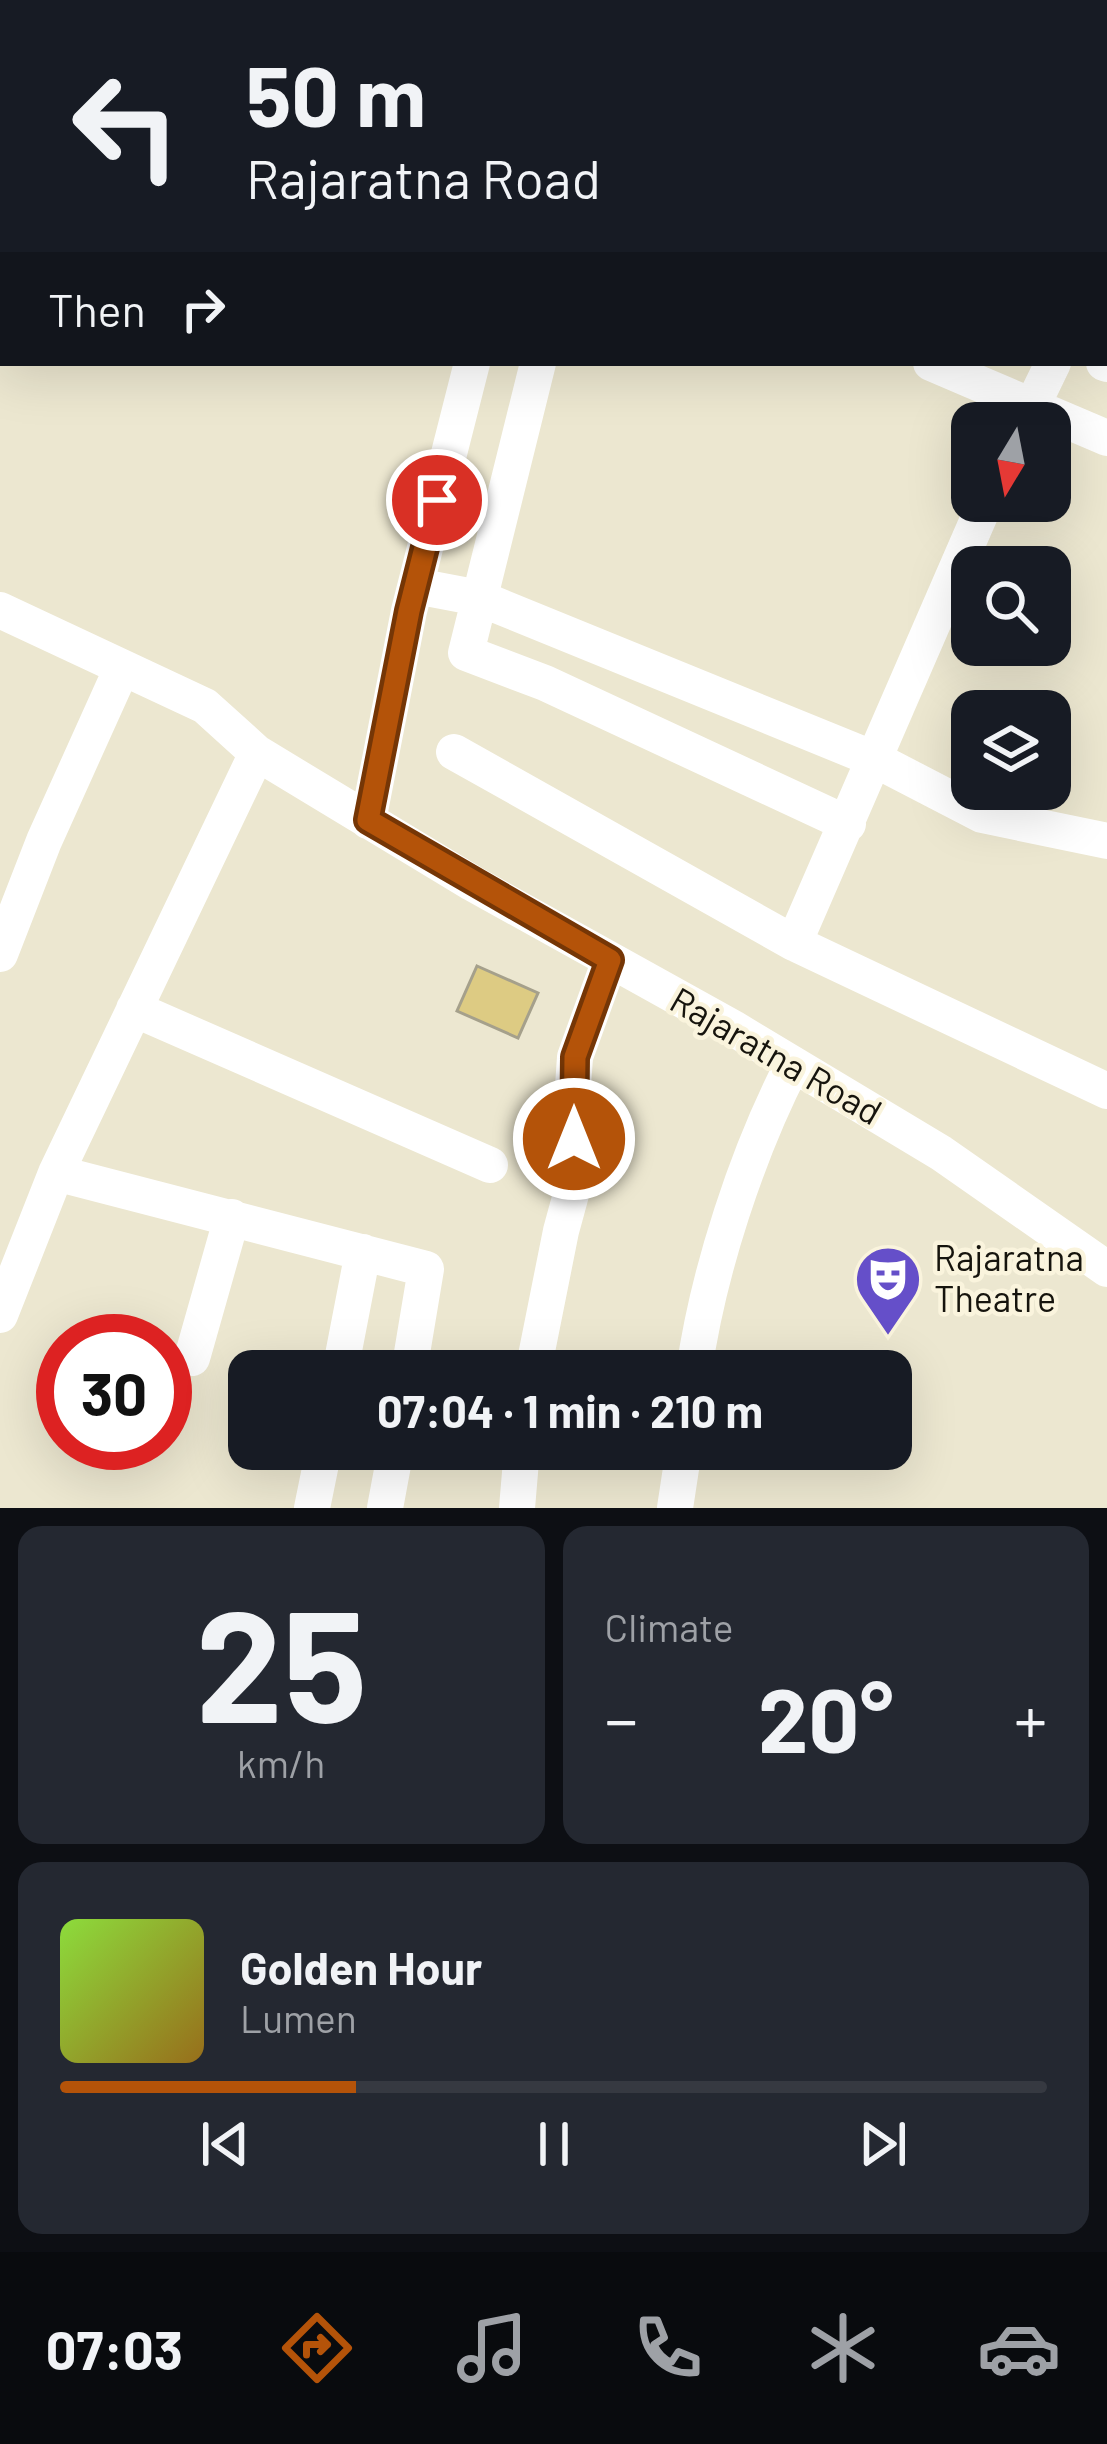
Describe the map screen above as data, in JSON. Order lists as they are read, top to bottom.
{
  "streets": {
    "street": ["Rajaratna Road"]
  },
  "places": {
    "theatre": ["Rajaratna Theatre"]
  },
  "north": "bottom",
  "page": {
    "turn": ["50 m", "Rajaratna Road"],
    "then": "Then",
    "limit": "30",
    "trip": "07:04 · 1 min · 210 m",
    "tile": [
      ["25", "km/h"],
      "Climate"
    ],
    "heat": ["−", "20°", "+"],
    "song": ["Golden Hour", "Lumen"],
    "tabs": "07:03"
  }
}
